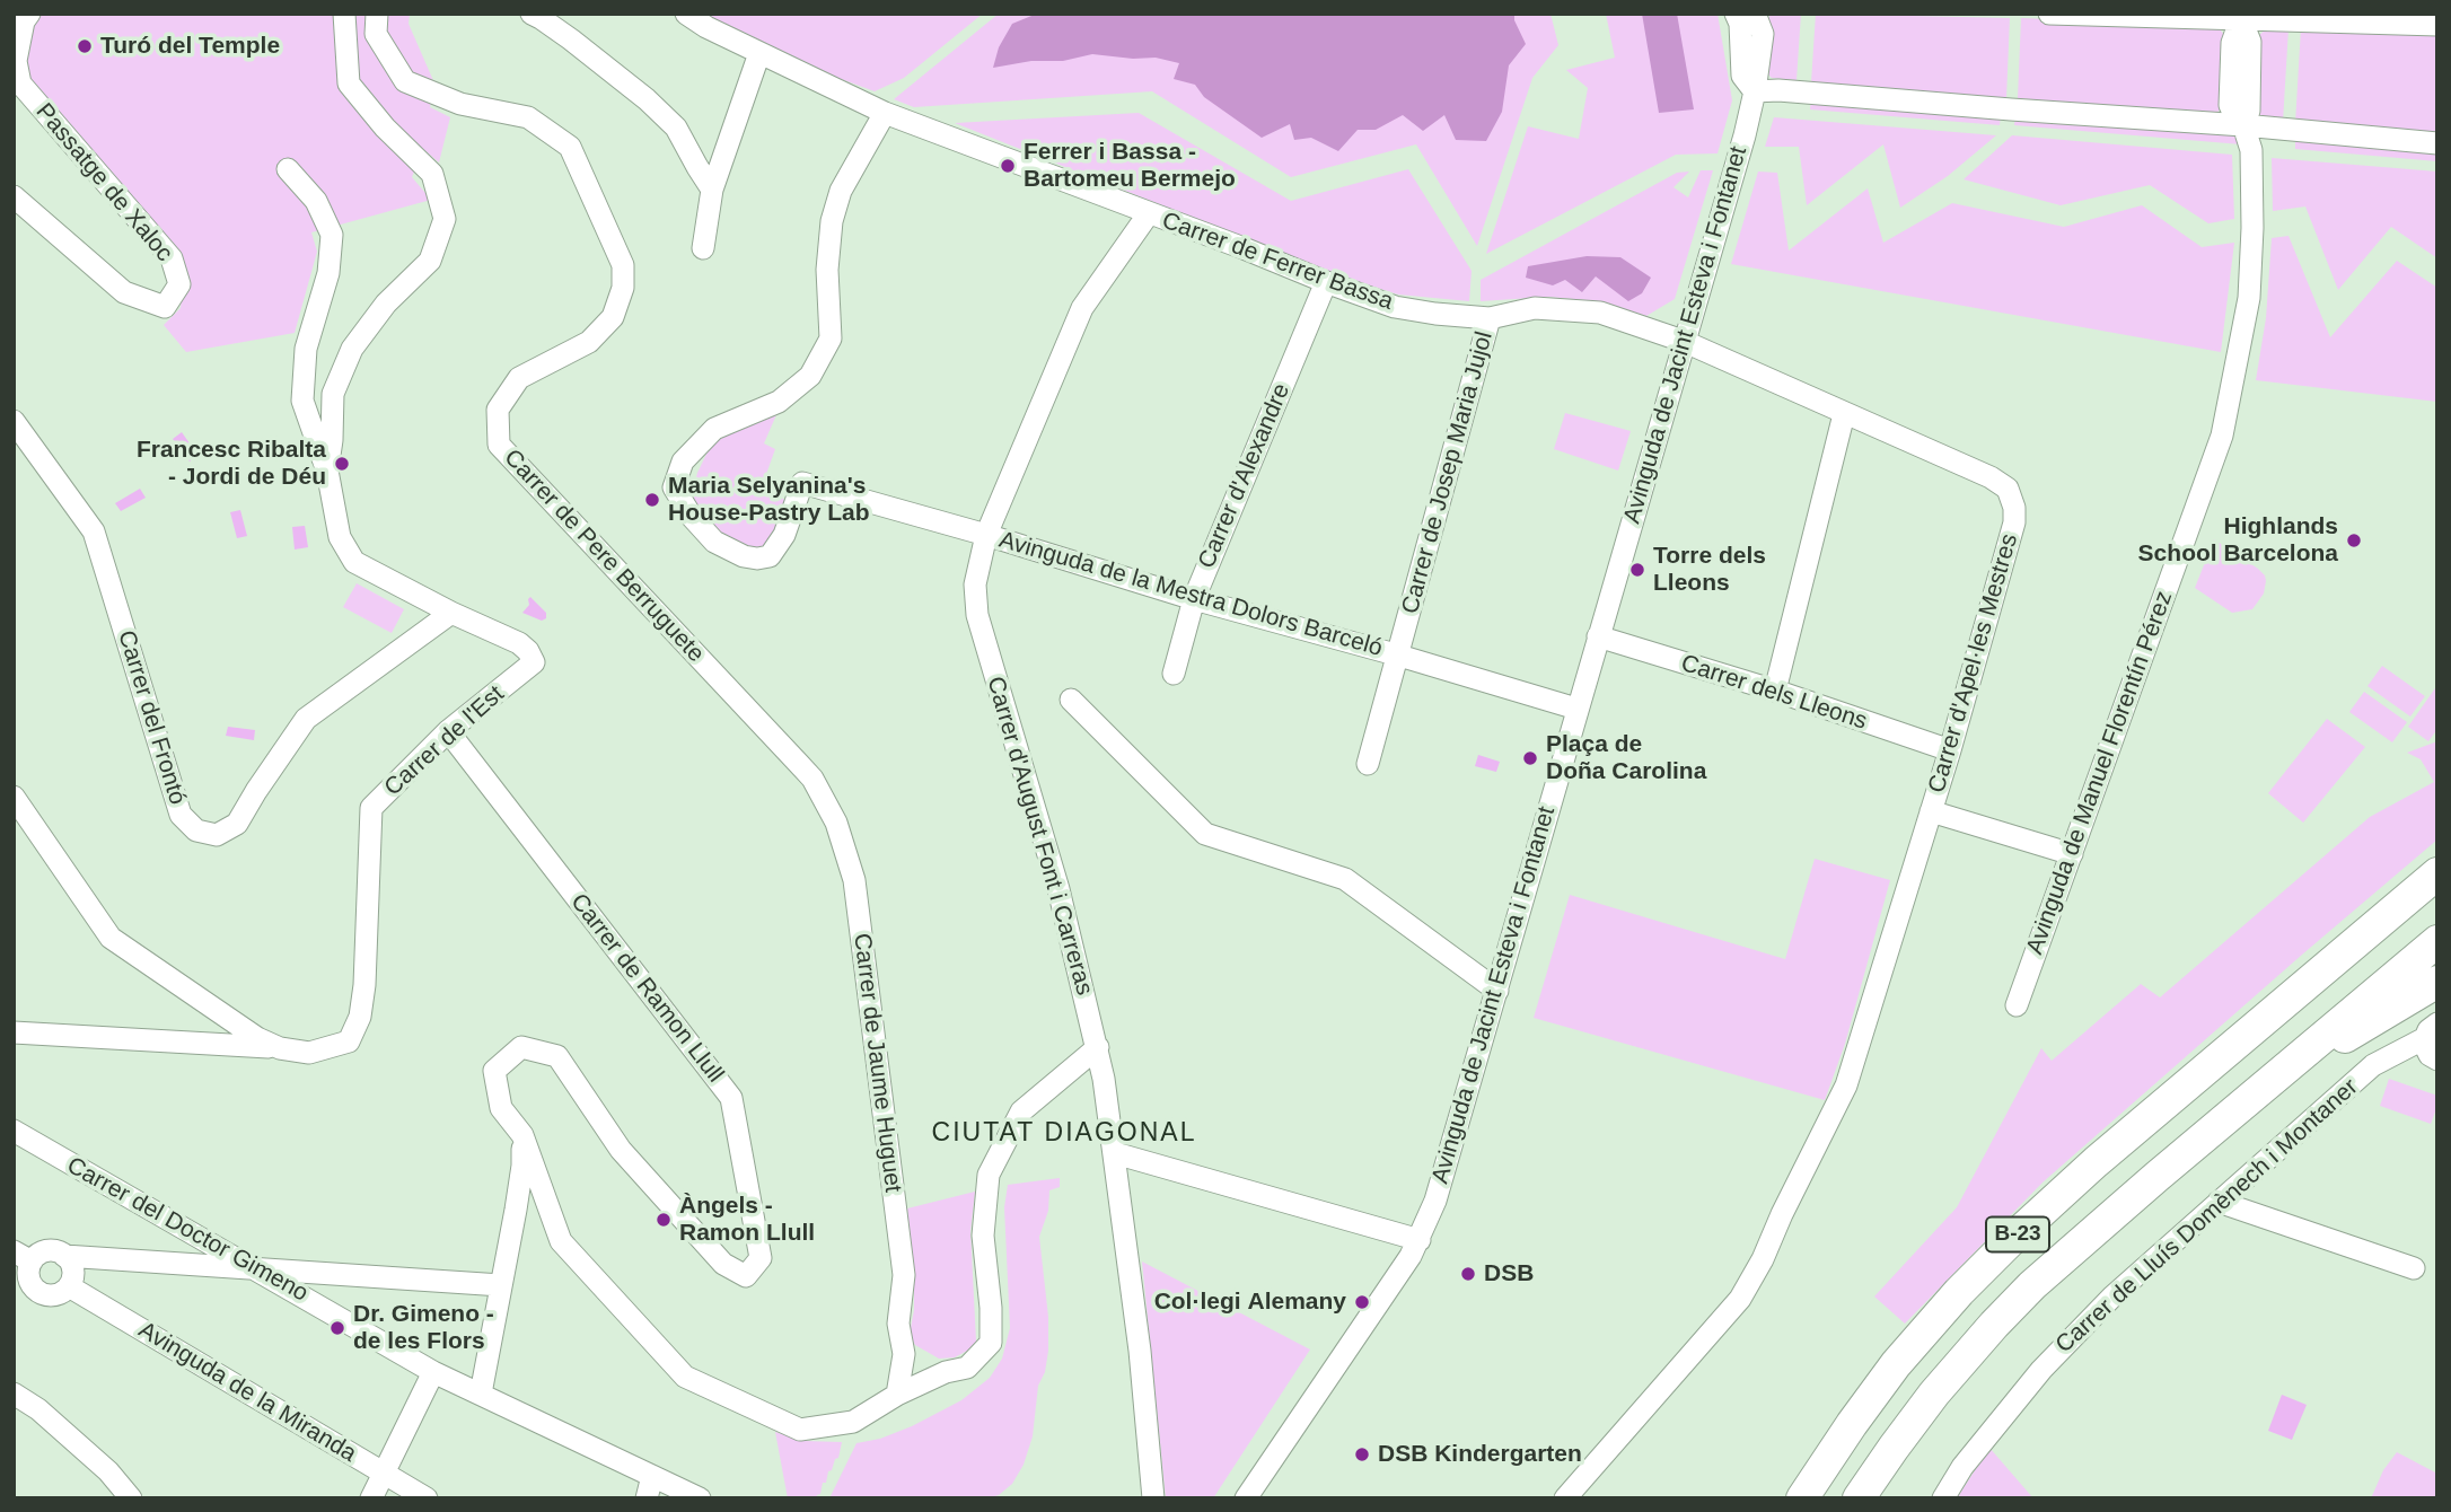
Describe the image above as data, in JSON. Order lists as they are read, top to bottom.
{
  "streets": {
    "highway": ["B-23"],
    "street": [
      "Passatge de Xaloc",
      "Carrer de Ferrer Bassa",
      "Avinguda de Jacint Esteva i Fontanet",
      "Carrer de Josep Maria Jujol",
      "Carrer d'Alexandre",
      "Carrer de Pere Berruguete",
      "Avinguda de la Mestra Dolors Barceló",
      "Carrer d'Apel·les Mestres",
      "Carrer dels Lleons",
      "Carrer del Frontó",
      "Carrer de l'Est",
      "Avinguda de Manuel Florentín Pérez",
      "Carrer d'August Font i Carreras",
      "Carrer de Ramon Llull",
      "Carrer de Jaume Huguet",
      "Carrer de Lluís Domènech i Montaner",
      "Carrer del Doctor Gimeno",
      "Avinguda de la Miranda"
    ]
  },
  "crossings": [
    ["Carrer de Ferrer Bassa", "Avinguda de Jacint Esteva i Fontanet"],
    ["Carrer de Ferrer Bassa", "Carrer de Josep Maria Jujol"],
    ["Carrer de Ferrer Bassa", "Carrer d'Alexandre"],
    ["Carrer de Ferrer Bassa", "Avinguda de la Mestra Dolors Barceló"],
    ["Carrer de Ferrer Bassa", "Carrer d'Apel·les Mestres"],
    ["Carrer de Ferrer Bassa", "Carrer d'August Font i Carreras"],
    ["Avinguda de Jacint Esteva i Fontanet", "Avinguda de la Mestra Dolors Barceló"],
    ["Avinguda de Jacint Esteva i Fontanet", "Carrer d'Apel·les Mestres"],
    ["Avinguda de Jacint Esteva i Fontanet", "Carrer dels Lleons"],
    ["Carrer de Josep Maria Jujol", "Avinguda de la Mestra Dolors Barceló"],
    ["Carrer d'Alexandre", "Avinguda de la Mestra Dolors Barceló"],
    ["Carrer de Pere Berruguete", "Carrer de Jaume Huguet"],
    ["Avinguda de la Mestra Dolors Barceló", "Carrer d'August Font i Carreras"],
    ["Carrer d'Apel·les Mestres", "Carrer dels Lleons"],
    ["Carrer del Frontó", "Carrer de l'Est"],
    ["Carrer de l'Est", "Carrer de Ramon Llull"]
  ],
  "districts": ["CIUTAT DIAGONAL"],
  "places": [
    "Turó del Temple",
    "Ferrer i Bassa - Bartomeu Bermejo",
    "Francesc Ribalta - Jordi de Déu",
    "Maria Selyanina's House-Pastry Lab",
    "Highlands School Barcelona",
    "Torre dels Lleons",
    "Plaça de Doña Carolina",
    "Àngels - Ramon Llull",
    "DSB",
    "Col·legi Alemany",
    "Dr. Gimeno - de les Flors",
    "DSB Kindergarten"
  ]
}
